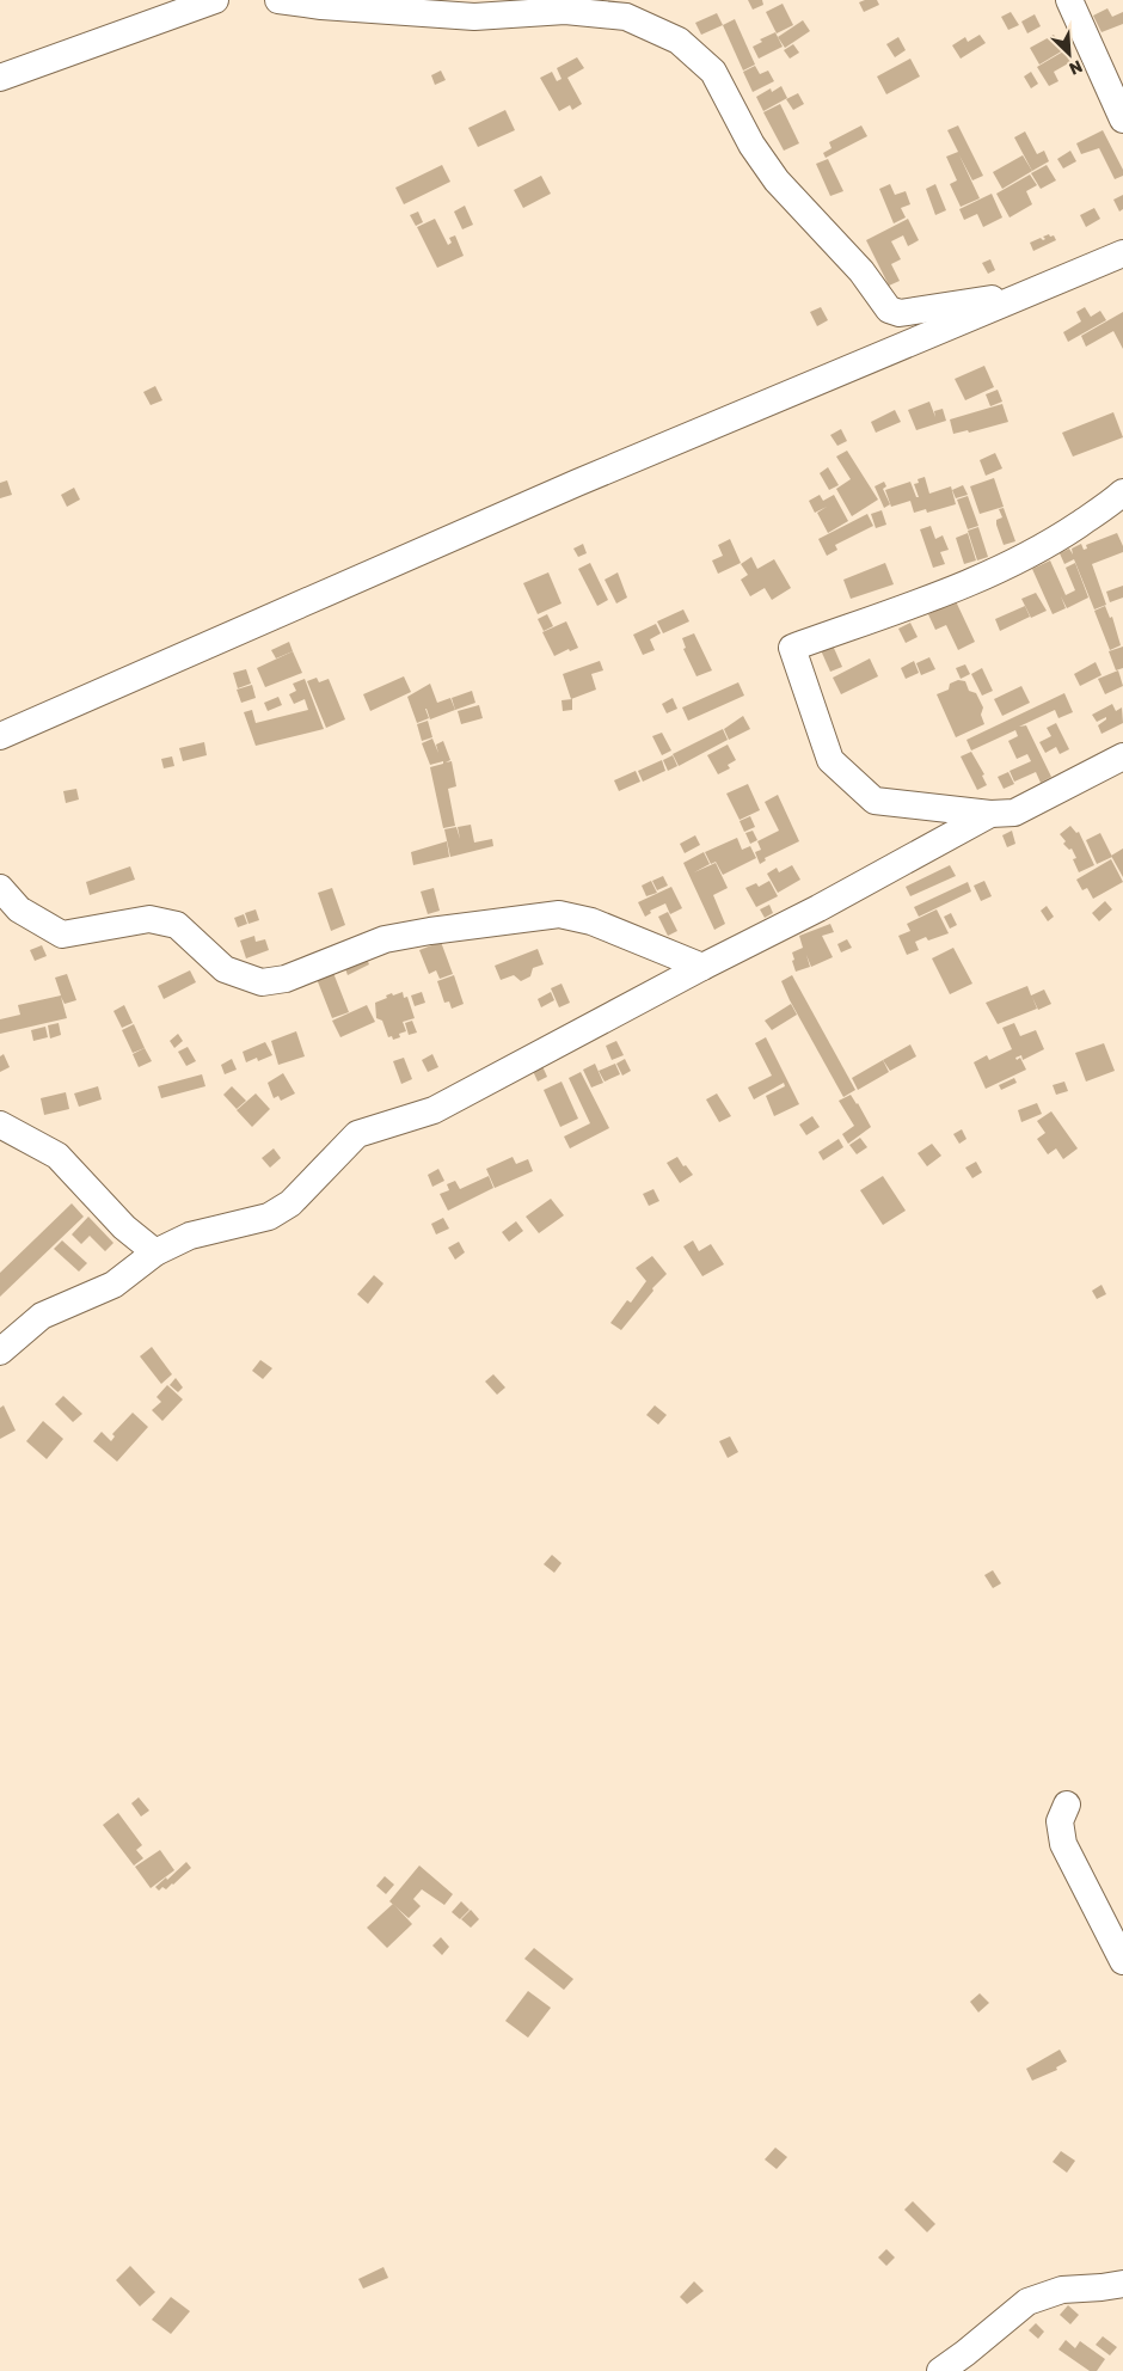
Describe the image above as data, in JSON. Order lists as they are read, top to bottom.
{
  "north": "bottom right"
}
